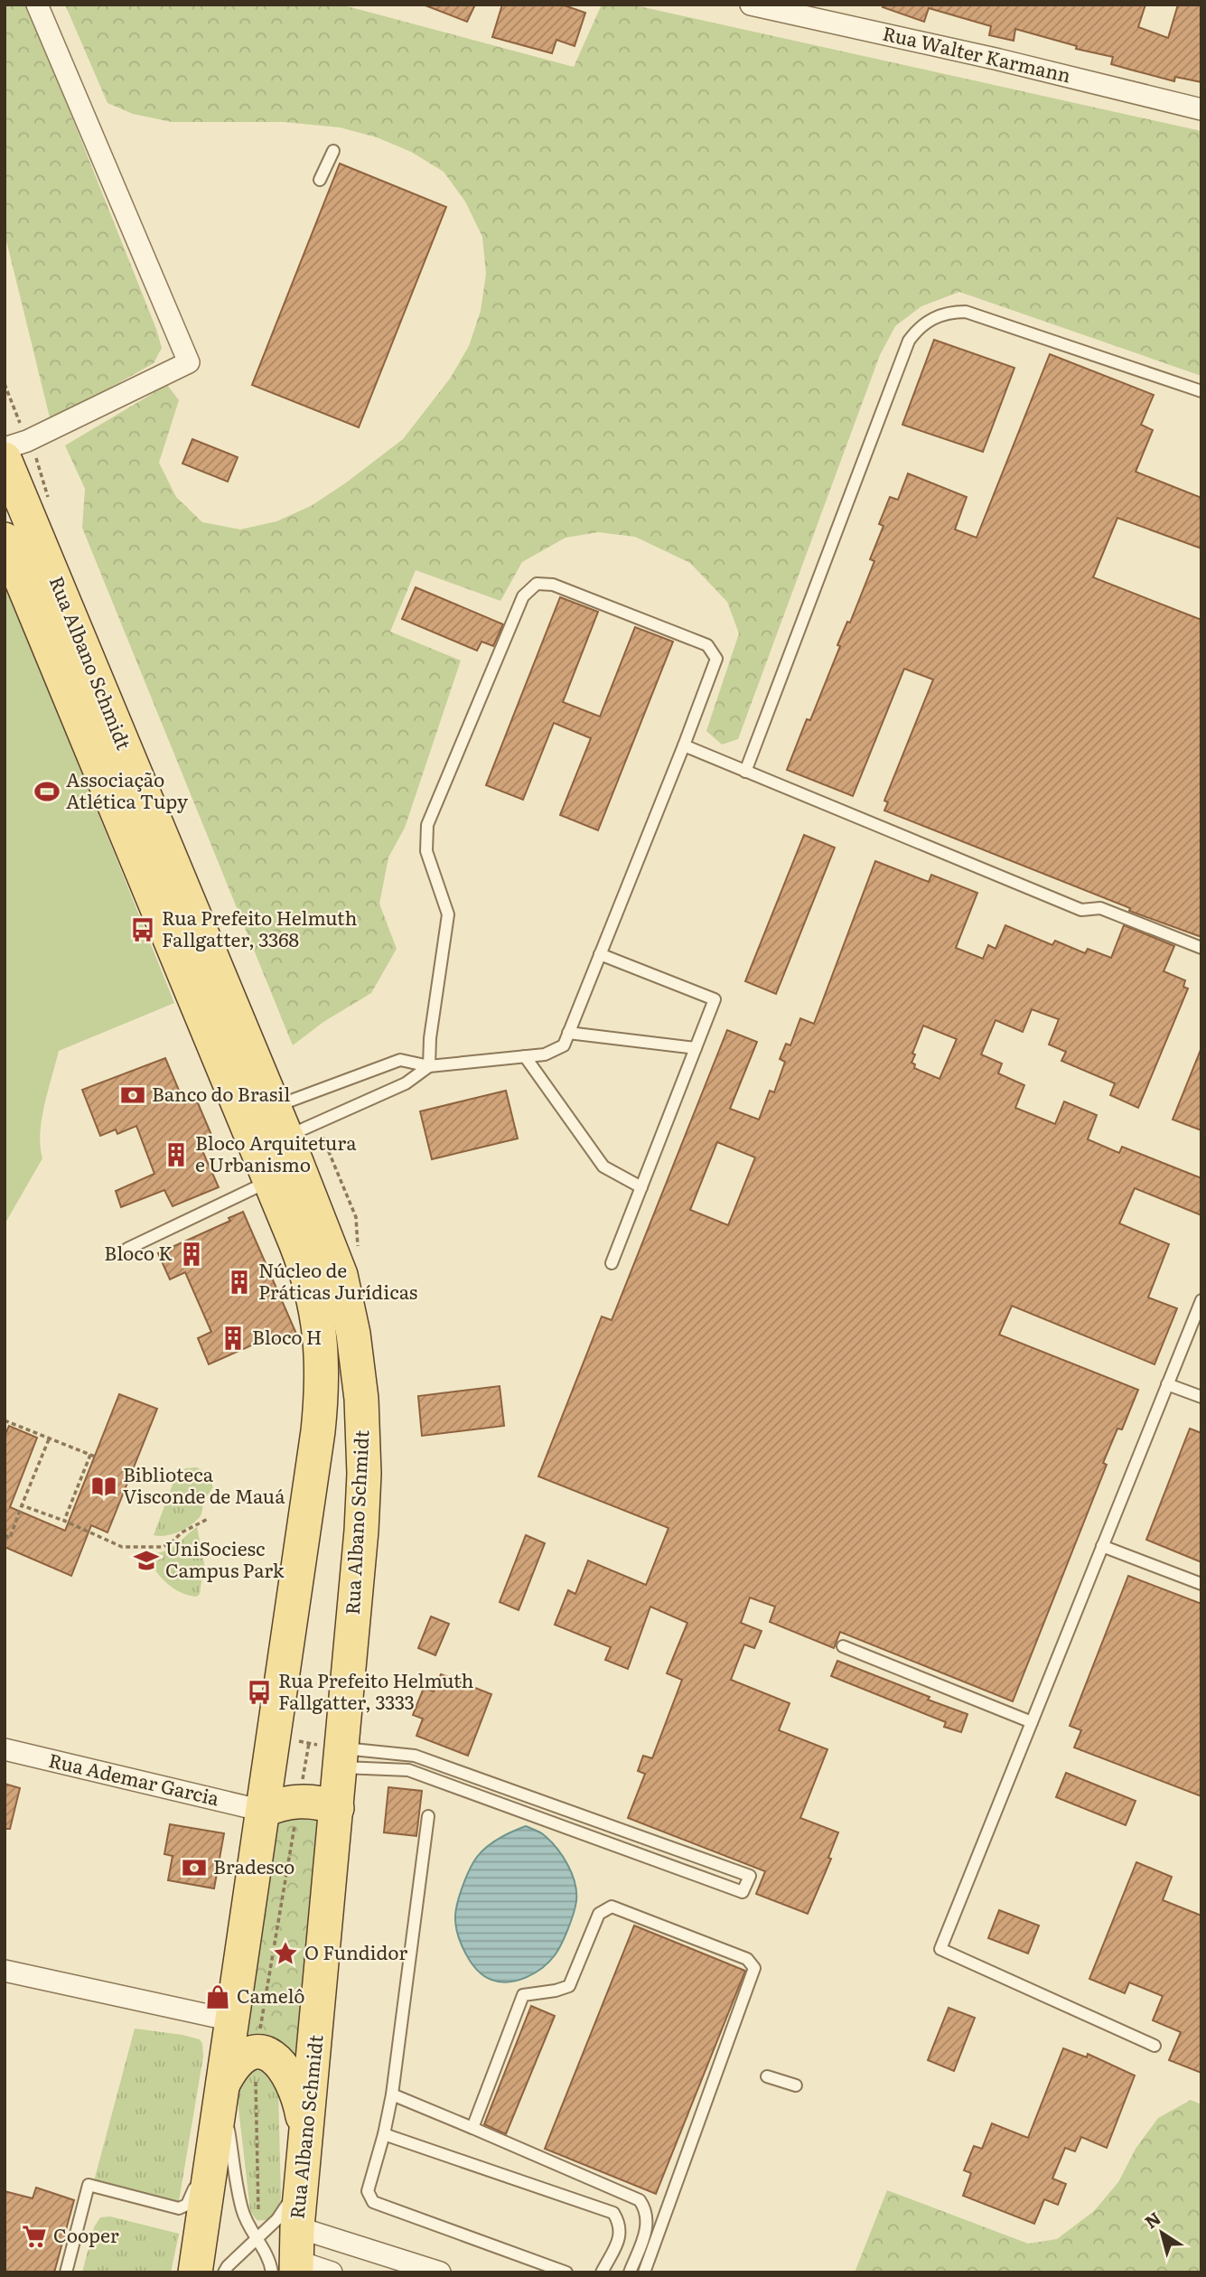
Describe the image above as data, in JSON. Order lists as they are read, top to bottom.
{
  "streets": {
    "main road": ["Rua Albano Schmidt"],
    "street": ["Rua Walter Karmann", "Rua Ademar Garcia"]
  },
  "places": {
    "sports": ["Associação Atlética Tupy"],
    "bus stop": ["Rua Prefeito Helmuth Fallgatter, 3368", "Rua Prefeito Helmuth Fallgatter, 3333"],
    "bank": ["Banco do Brasil", "Bradesco"],
    "building": [
      "Bloco Arquitetura e Urbanismo",
      "Bloco K",
      "Núcleo de Práticas Jurídicas",
      "Bloco H"
    ],
    "library": ["Biblioteca Visconde de Mauá"],
    "school or university": ["UniSociesc Campus Park"],
    "place": ["O Fundidor"],
    "shop": ["Camelô"],
    "supermarket": ["Cooper"]
  },
  "north": "top left"
}
